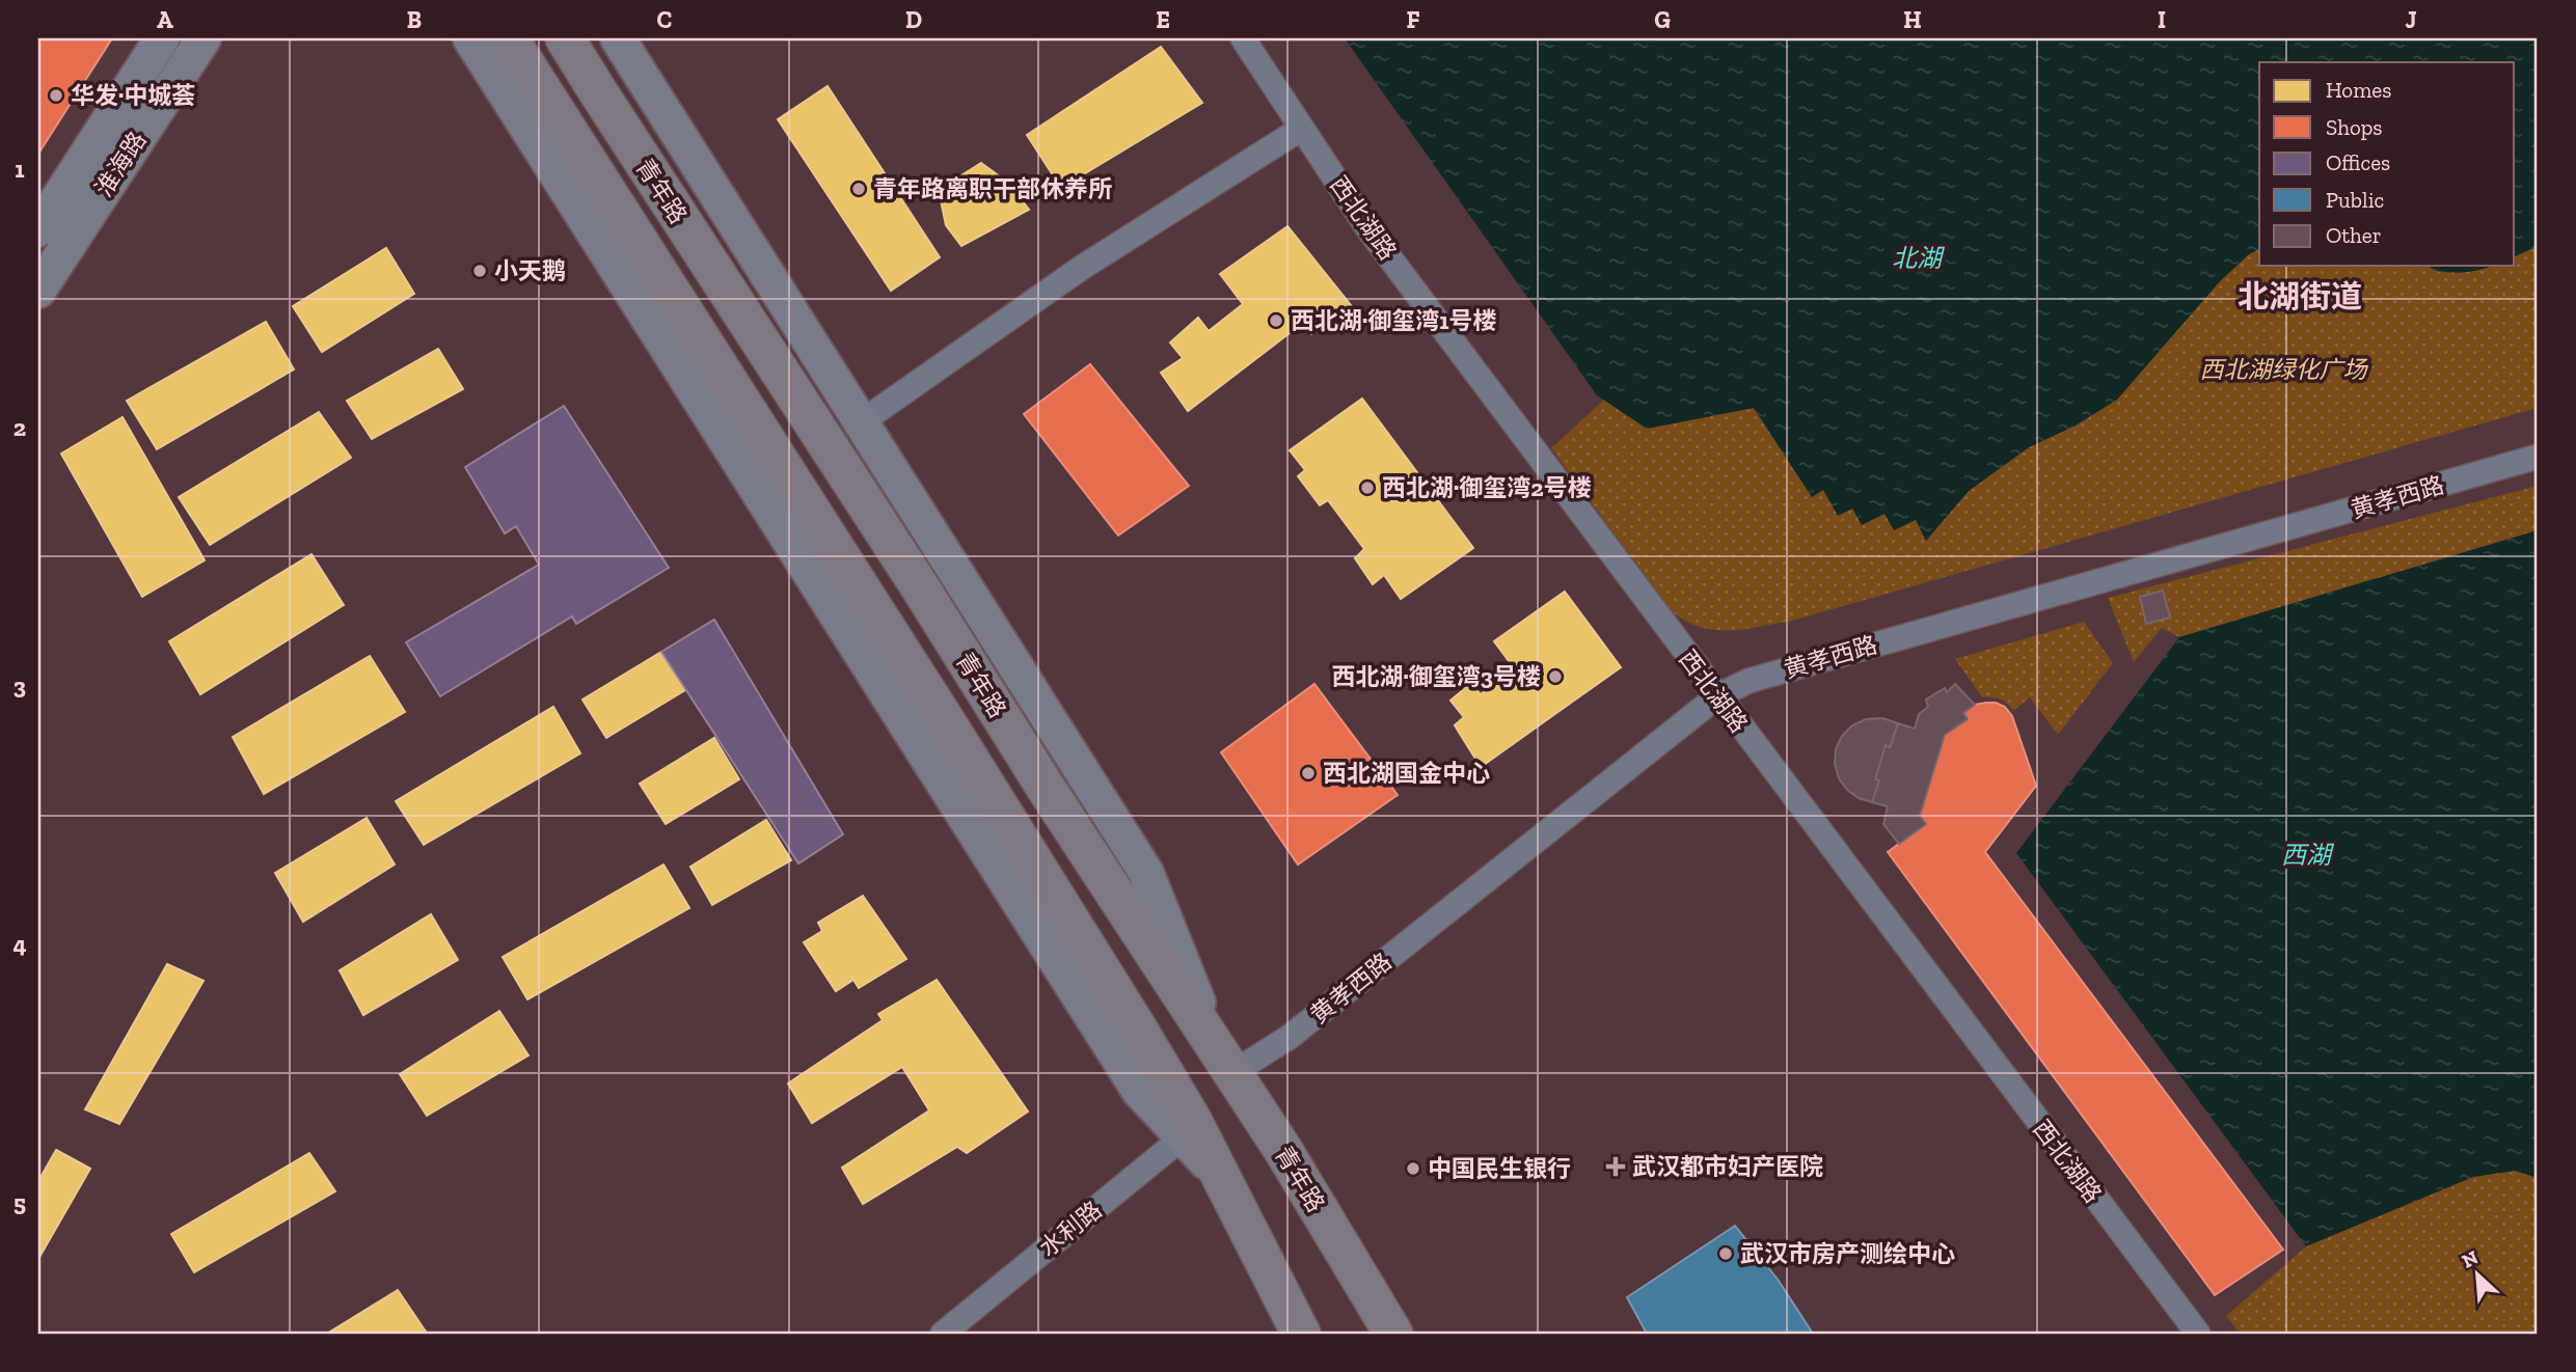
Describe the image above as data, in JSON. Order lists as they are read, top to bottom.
{
  "streets": {
    "main road": ["淮海路", "青年路"],
    "street": ["西北湖路", "黄孝西路", "水利路"]
  },
  "crossings": [
    ["青年路", "黄孝西路"],
    ["青年路", "水利路"],
    ["西北湖路", "黄孝西路"]
  ],
  "districts": ["北湖街道"],
  "water": ["北湖", "西湖"],
  "parks": ["西北湖绿化广场"],
  "places": {
    "other": [
      "华发·中城荟",
      "青年路离职干部休养所",
      "小天鹅",
      "西北湖·御玺湾1号楼",
      "西北湖·御玺湾2号楼",
      "西北湖·御玺湾3号楼",
      "西北湖国金中心",
      "中国民生银行",
      "武汉市房产测绘中心"
    ],
    "health": ["武汉都市妇产医院"]
  },
  "legend": [
    "Homes",
    "Shops",
    "Offices",
    "Public",
    "Other"
  ],
  "north": "top left",
  "grid": {
    "columns": [
      "A",
      "B",
      "C",
      "D",
      "E",
      "F",
      "G",
      "H",
      "I",
      "J"
    ],
    "rows": [
      "1",
      "2",
      "3",
      "4",
      "5"
    ]
  }
}
